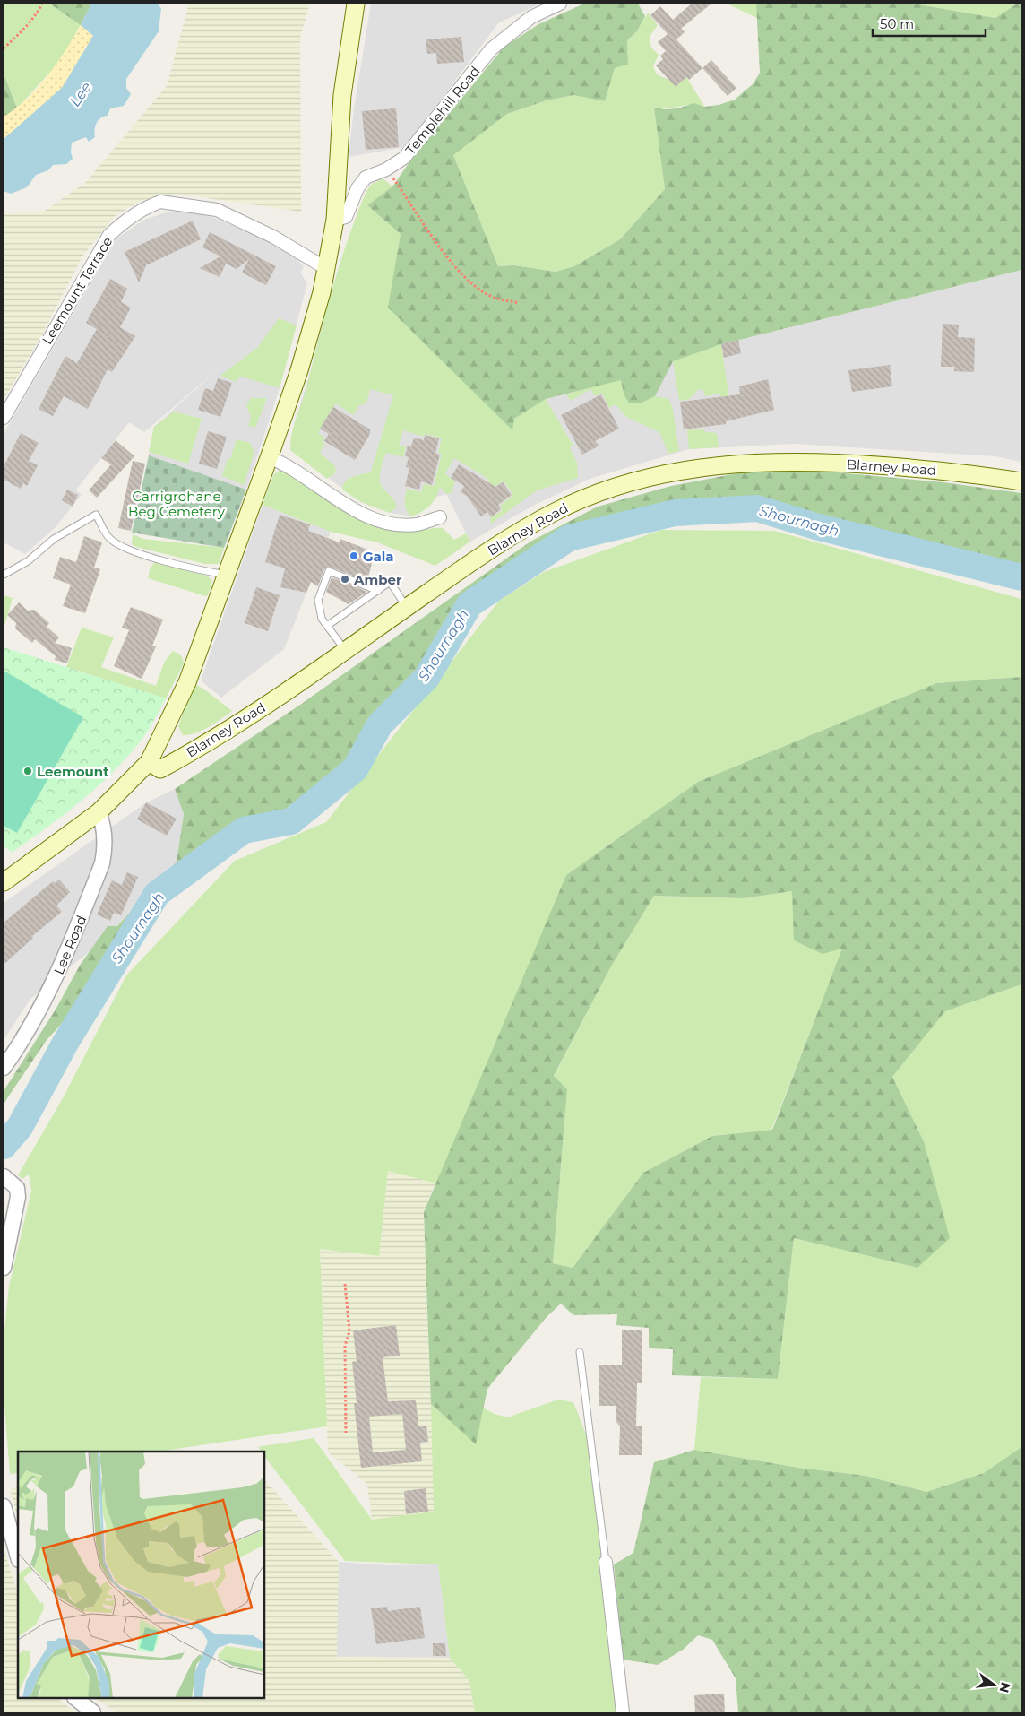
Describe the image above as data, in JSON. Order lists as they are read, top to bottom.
{
  "streets": {
    "main road": ["Blarney Road"],
    "street": ["Templehill Road", "Leemount Terrace", "Lee Road"]
  },
  "water": ["Lee", "Shournagh"],
  "parks": ["Carrigrohane Beg Cemetery"],
  "places": ["Gala", "Amber", "Leemount"],
  "scale_bar": "50 m",
  "north": "right"
}
